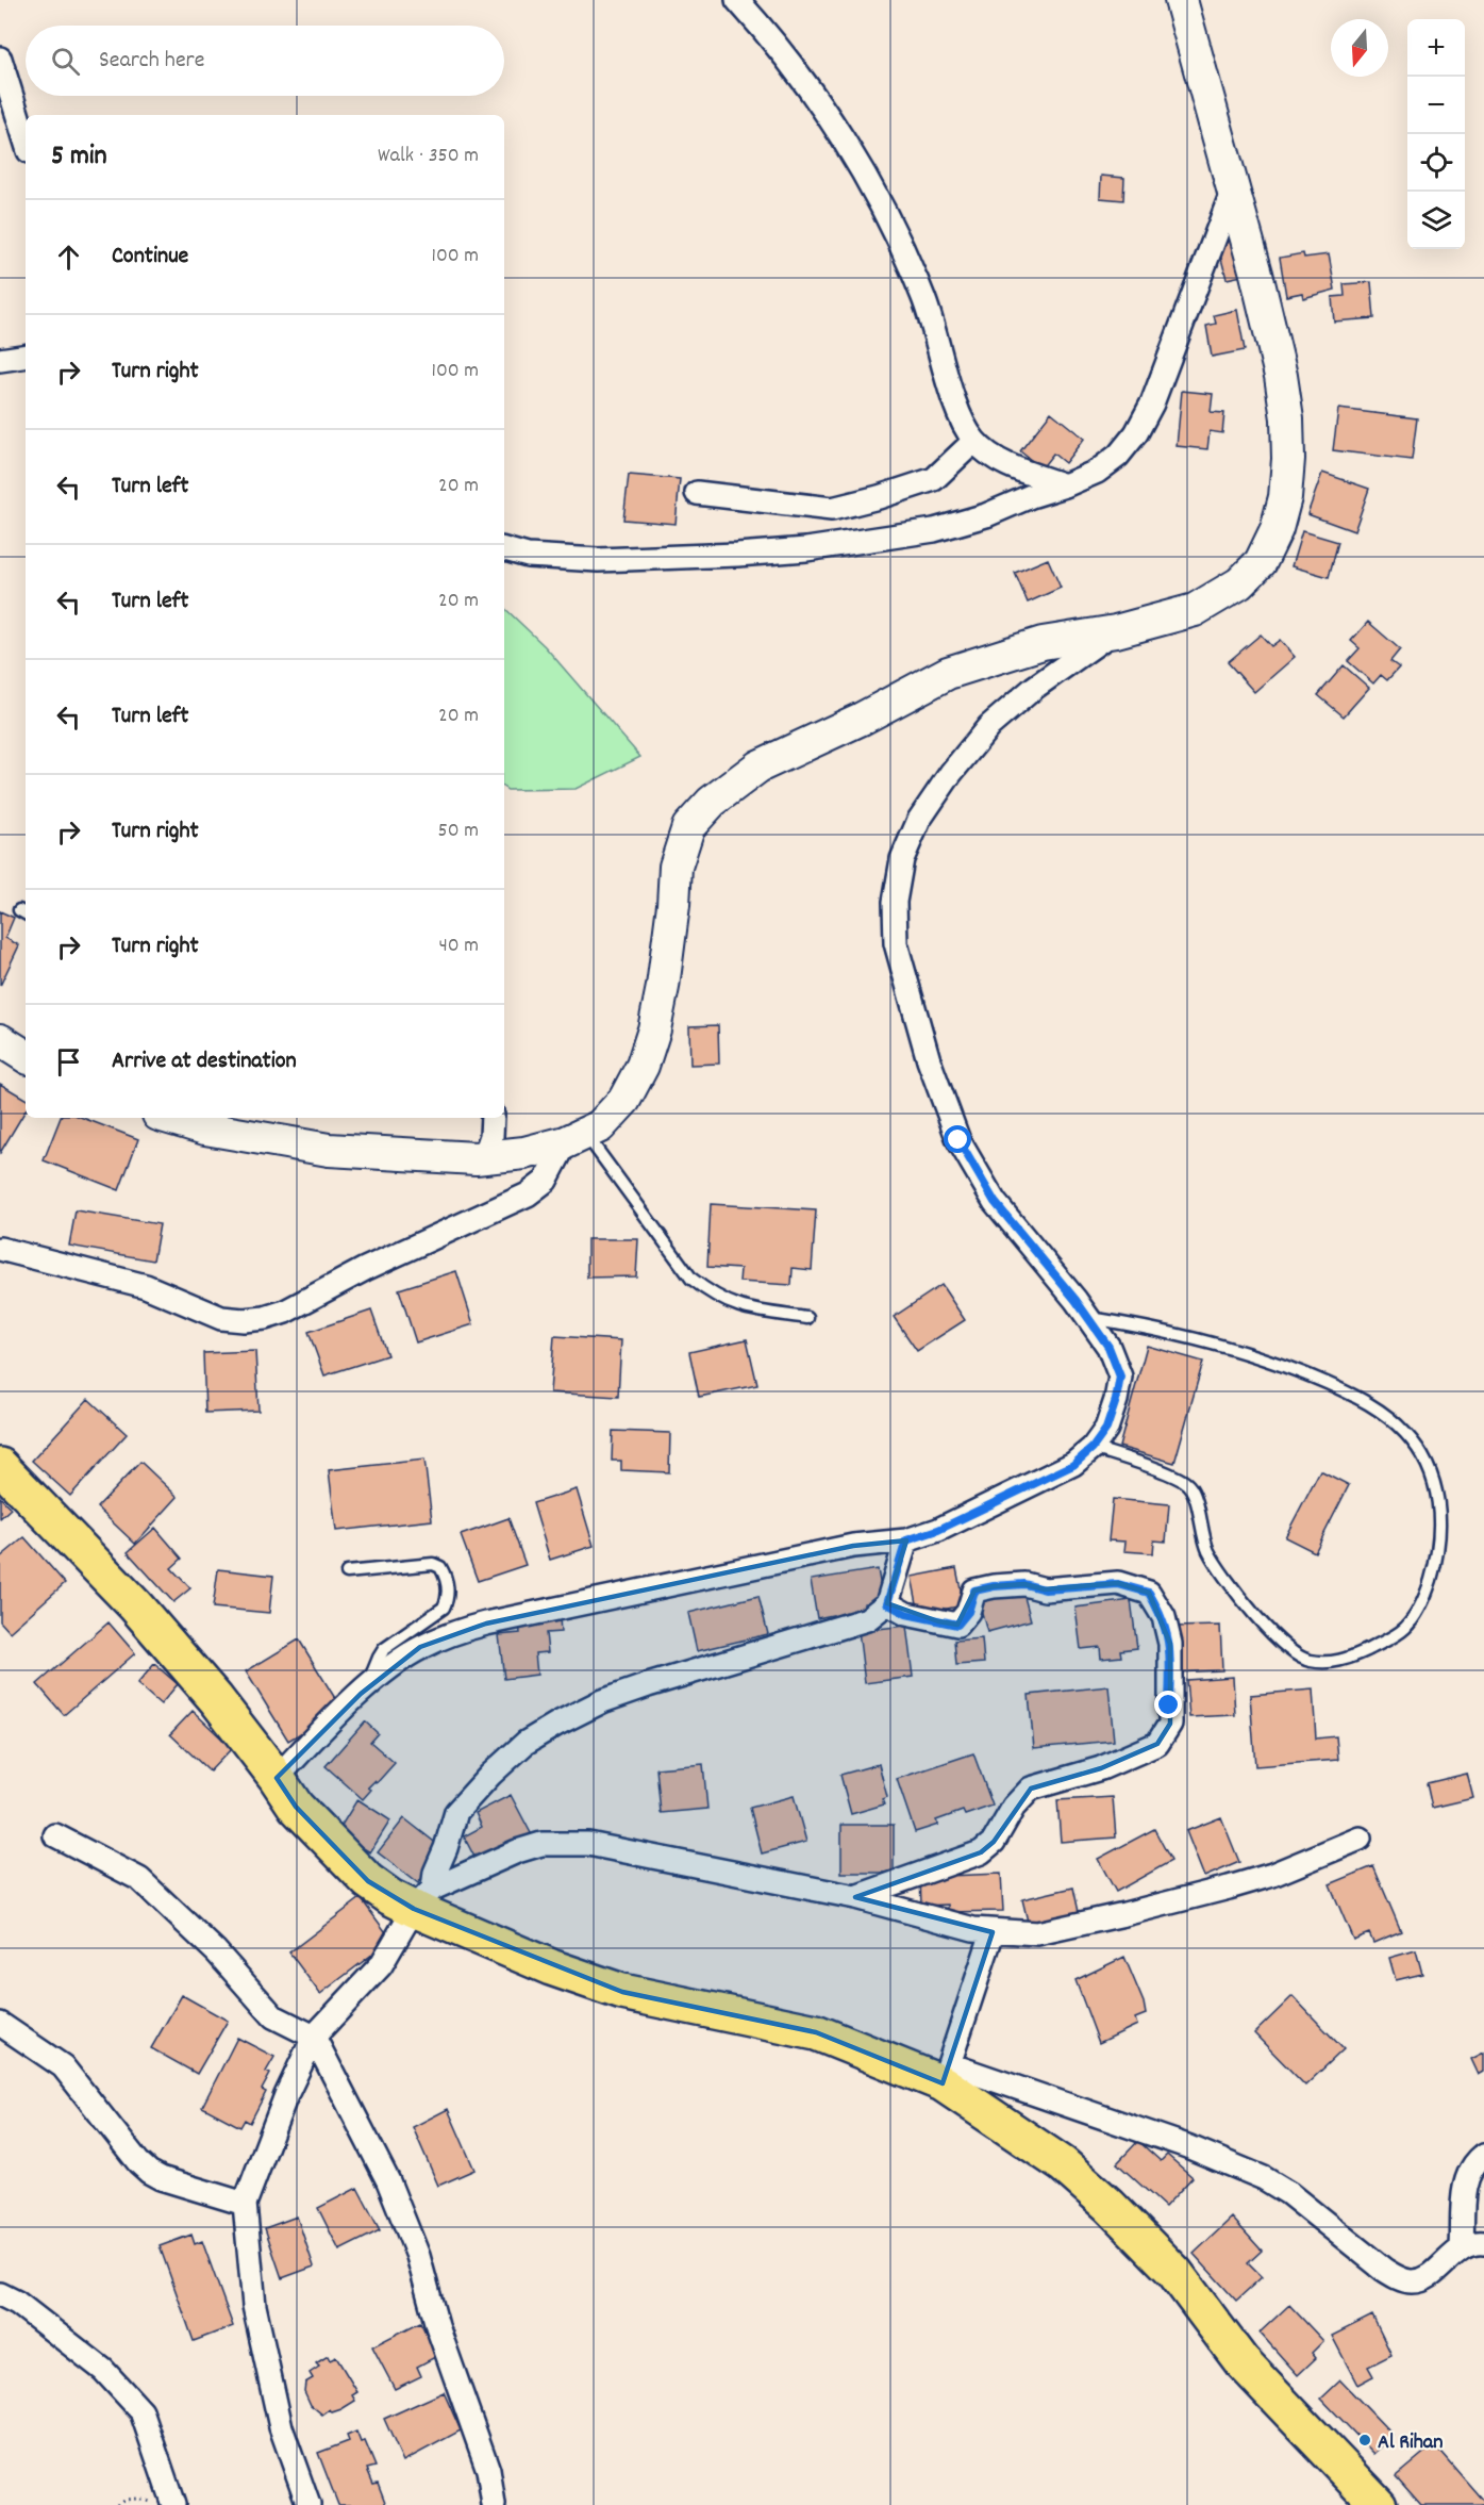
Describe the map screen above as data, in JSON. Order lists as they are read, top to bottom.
{
  "places": ["Al Rihan"],
  "north": "bottom",
  "page": {
    "map_buttons": ["+", "−"],
    "search": "Search here",
    "heading": ["5 min", "Walk · 350 m"],
    "list": [
      ["Continue", "100 m"],
      ["Turn right", "100 m"],
      ["Turn left", "20 m"],
      ["Turn left", "20 m"],
      ["Turn left", "20 m"],
      ["Turn right", "50 m"],
      ["Turn right", "40 m"],
      "Arrive at destination"
    ]
  }
}
